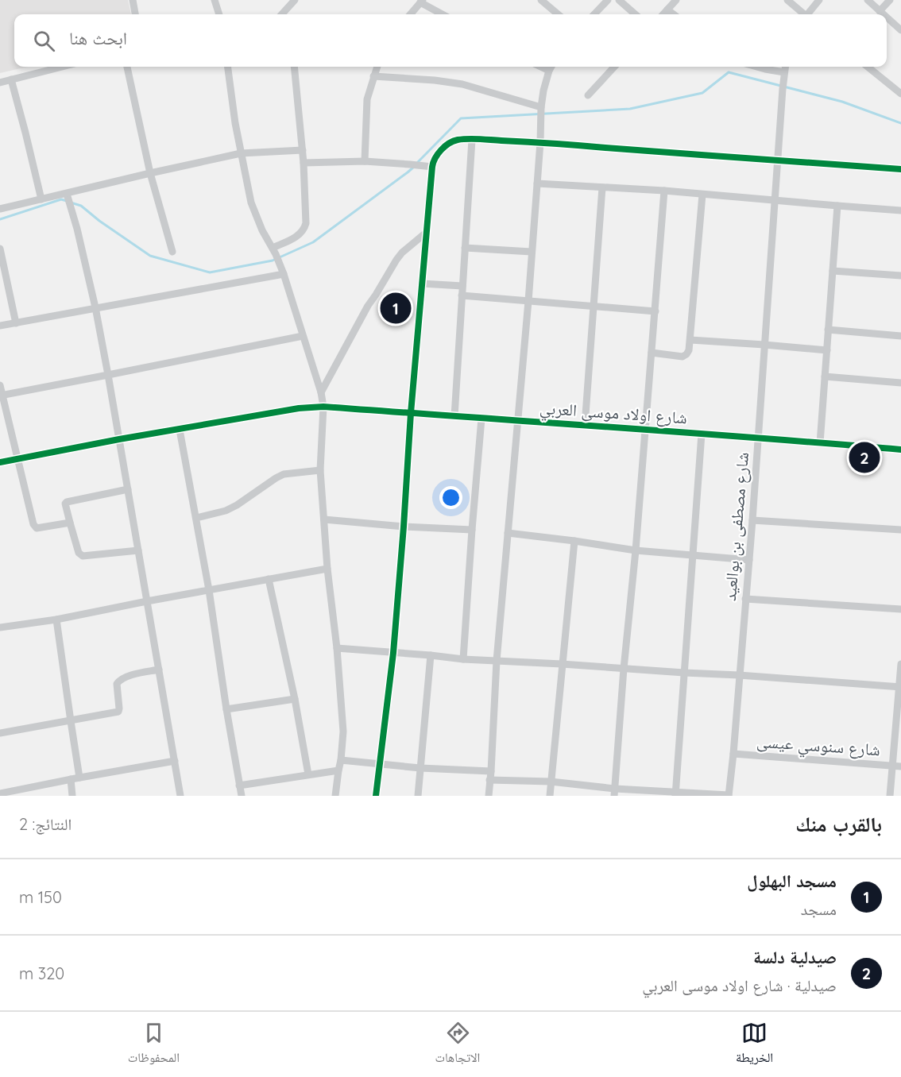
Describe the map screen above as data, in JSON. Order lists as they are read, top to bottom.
{
  "streets": {
    "street": ["شارع اولاد موسى العربي", "شارع مصطفى بن بوالعيد", "شارع سنوسي عيسى"]
  },
  "crossings": [
    ["شارع اولاد موسى العربي", "شارع مصطفى بن بوالعيد"],
    ["شارع مصطفى بن بوالعيد", "شارع سنوسي عيسى"]
  ],
  "page": {
    "search": "ابحث هنا",
    "pins": ["1", "2"],
    "heading": ["بالقرب منك", "النتائج: 2"],
    "list": [
      {
        "mark": "1",
        "name": "مسجد البهلول",
        "note": "مسجد",
        "value": "150 m"
      },
      {
        "mark": "2",
        "name": "صيدلية دلسة",
        "note": "صيدلية · شارع اولاد موسى العربي",
        "value": "320 m"
      }
    ],
    "nav": ["الخريطة", "الاتجاهات", "المحفوظات"]
  }
}
